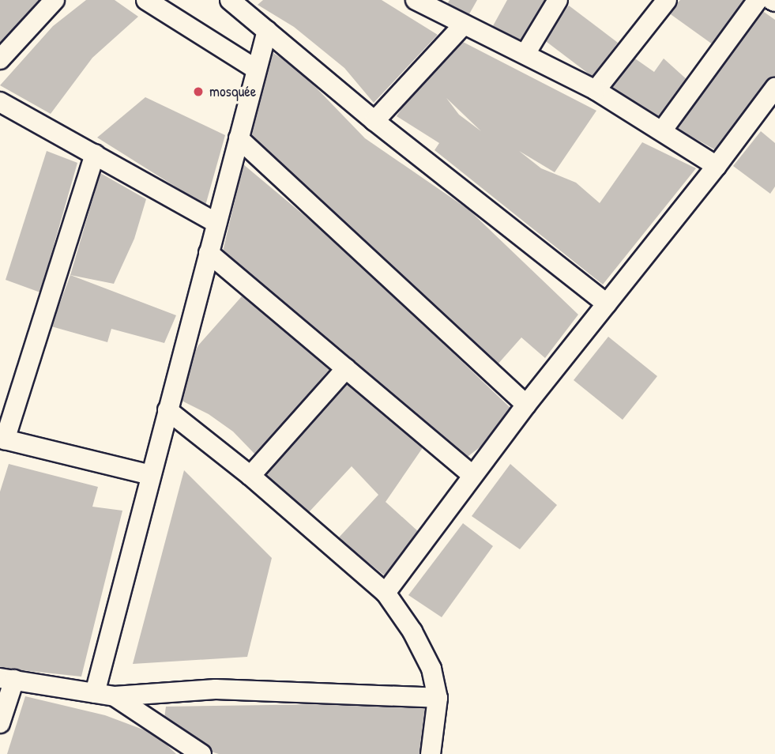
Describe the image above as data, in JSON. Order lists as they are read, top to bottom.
{
  "places": ["mosquée"]
}
